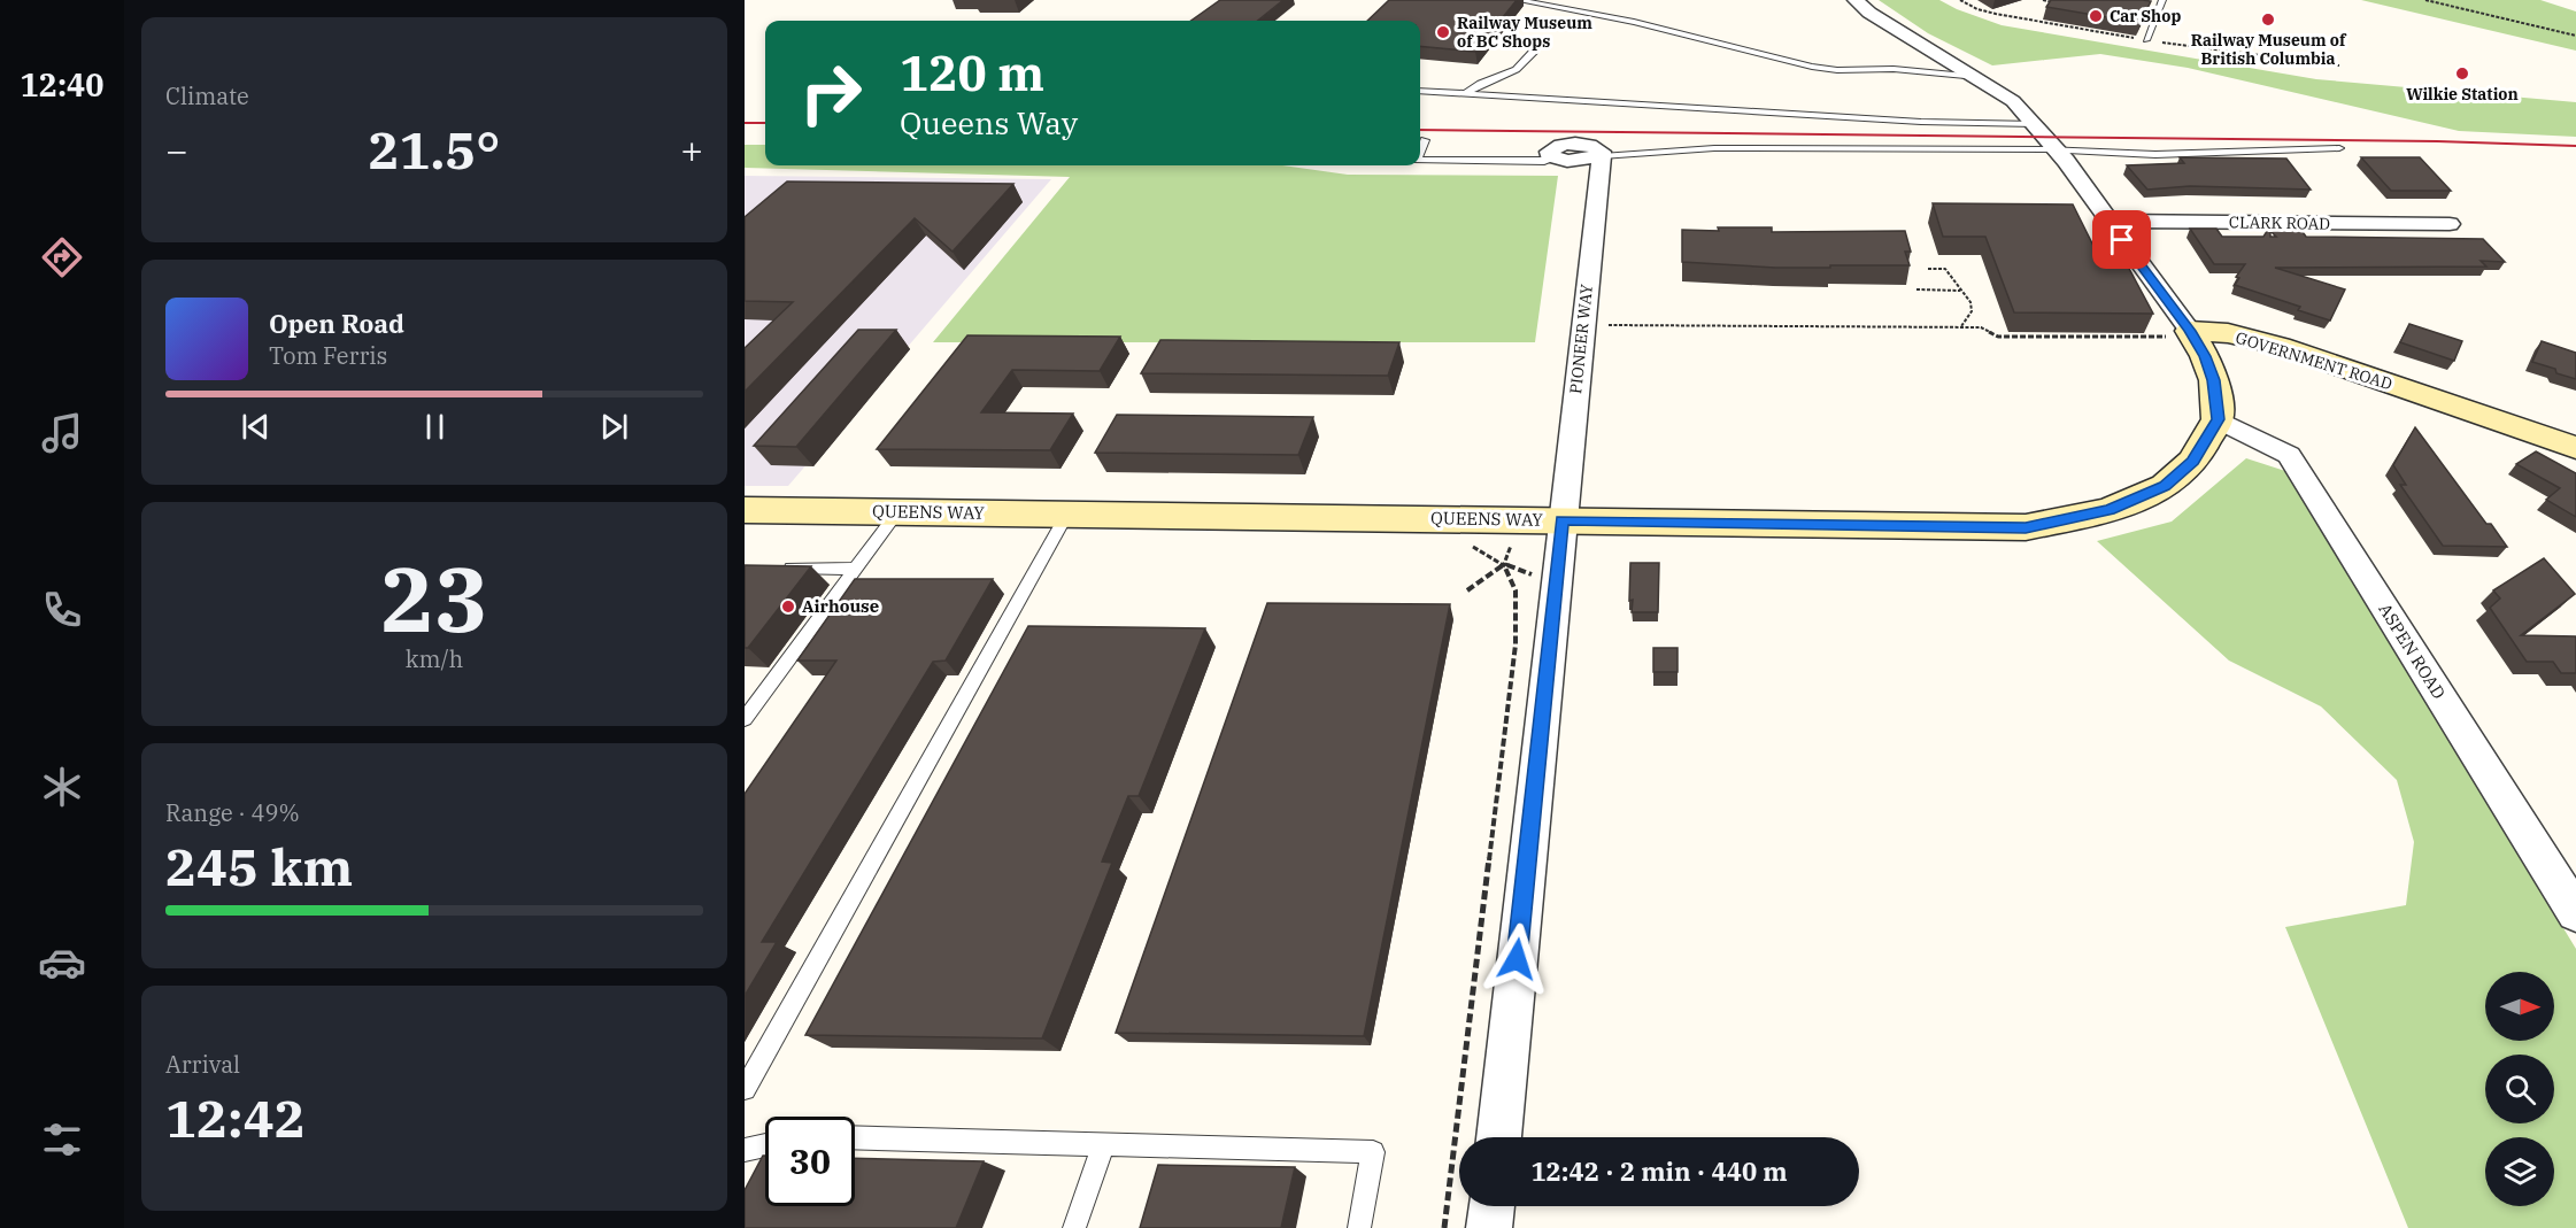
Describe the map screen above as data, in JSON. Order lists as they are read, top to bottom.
{
  "streets": {
    "street": [
      "CLARK ROAD",
      "PIONEER WAY",
      "GOVERNMENT ROAD",
      "QUEENS WAY",
      "ASPEN ROAD"
    ]
  },
  "crossings": [
    ["PIONEER WAY", "QUEENS WAY"],
    ["QUEENS WAY", "ASPEN ROAD"]
  ],
  "places": [
    "Car Shop",
    "Railway Museum of British Columbia",
    "Railway Museum of BC Shops",
    "Wilkie Station",
    "Airhouse"
  ],
  "north": "right",
  "page": {
    "tabs": "12:40",
    "tile": [
      "Climate",
      ["23", "km/h"],
      ["Range · 49%", "245 km"],
      ["Arrival", "12:42"]
    ],
    "turn": ["120 m", "Queens Way"],
    "heat": ["−", "21.5°", "+"],
    "song": ["Open Road", "Tom Ferris"],
    "limit": "30",
    "trip": "12:42 · 2 min · 440 m"
  }
}
